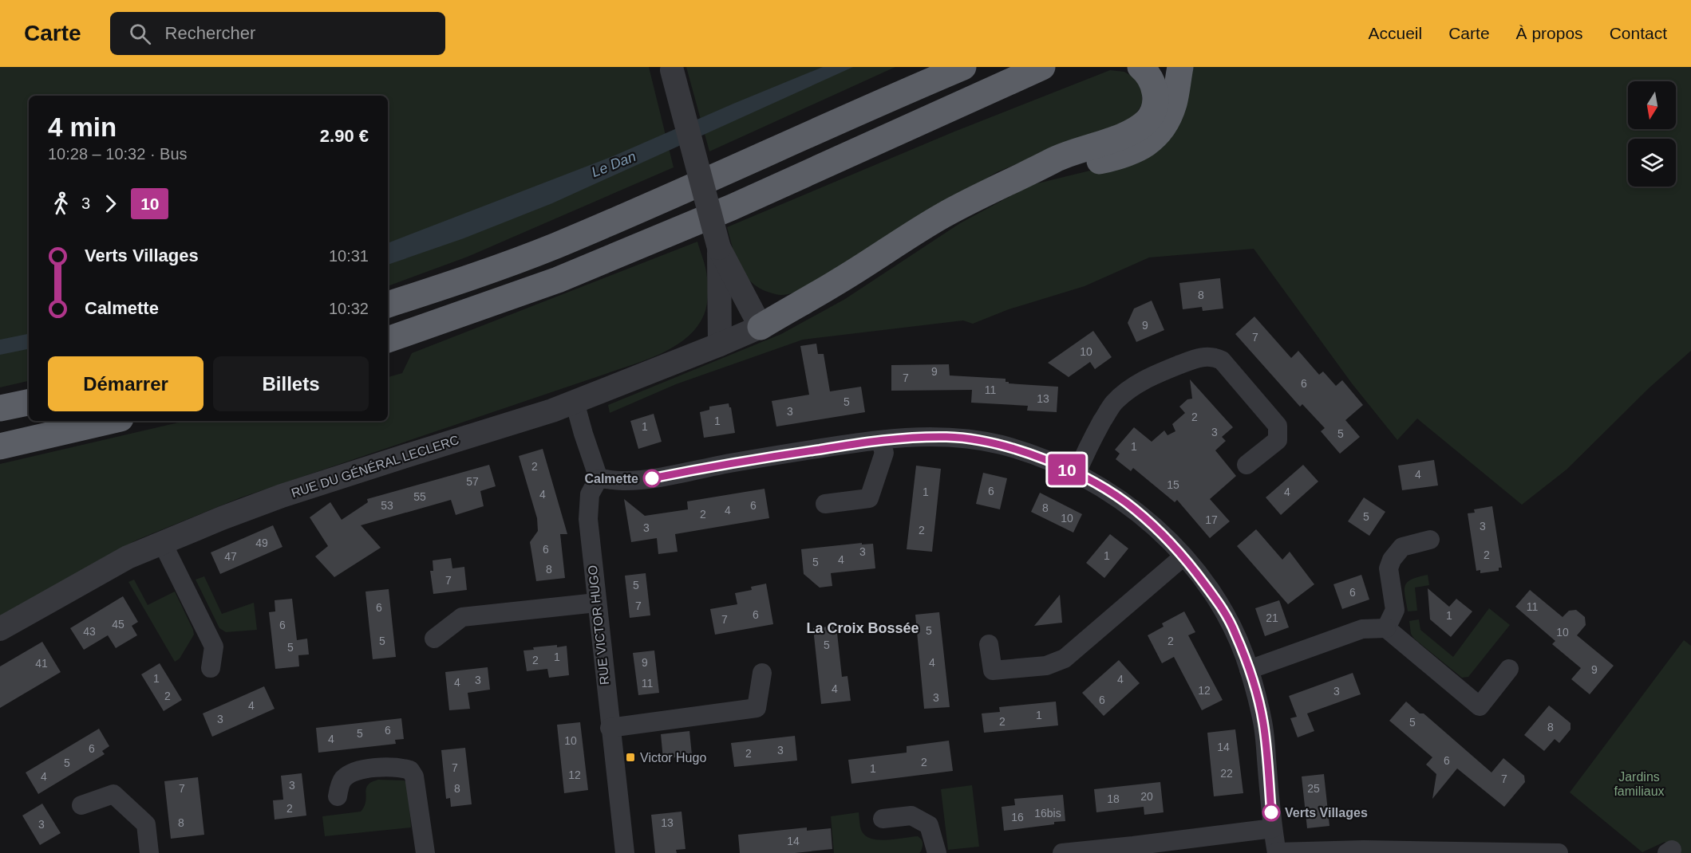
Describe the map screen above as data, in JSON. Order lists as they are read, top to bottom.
{
  "streets": {
    "street": ["RUE DU GÉNÉRAL LECLERC", "RUE VICTOR HUGO"]
  },
  "districts": ["La Croix Bossée"],
  "water": ["Le Dan"],
  "parks": ["Jardins familiaux"],
  "places": {
    "other": ["Calmette", "Verts Villages"],
    "transit": ["Victor Hugo"]
  },
  "lines": ["bus line 10"],
  "house_numbers": [
    "8",
    "9",
    "7",
    "10",
    "9",
    "7",
    "6",
    "11",
    "13",
    "5",
    "3",
    "2",
    "1",
    "1",
    "3",
    "5",
    "1",
    "2",
    "4",
    "57",
    "15",
    "6",
    "1",
    "4",
    "4",
    "55",
    "53",
    "6",
    "8",
    "4",
    "2",
    "5",
    "10",
    "17",
    "3",
    "3",
    "2",
    "49",
    "6",
    "3",
    "2",
    "1",
    "47",
    "4",
    "5",
    "8",
    "7",
    "5",
    "6",
    "7",
    "11",
    "6",
    "6",
    "1",
    "21",
    "7",
    "45",
    "6",
    "5",
    "43",
    "10",
    "5",
    "2",
    "5",
    "5",
    "1",
    "2",
    "9",
    "4",
    "41",
    "9",
    "1",
    "4",
    "3",
    "4",
    "11",
    "4",
    "12",
    "3",
    "2",
    "3",
    "6",
    "4",
    "1",
    "3",
    "2",
    "5",
    "8",
    "6",
    "5",
    "4",
    "10",
    "14",
    "6",
    "3",
    "2",
    "6",
    "2",
    "5",
    "7",
    "1",
    "22",
    "12",
    "4",
    "7",
    "3",
    "7",
    "8",
    "25",
    "20",
    "18",
    "2",
    "16bis",
    "16",
    "8",
    "13",
    "3",
    "14"
  ],
  "north": "bottom",
  "page": {
    "header": "Carte",
    "search": "Rechercher",
    "nav": [
      "Accueil",
      "Carte",
      "À propos",
      "Contact"
    ],
    "on_map": "10",
    "heading": ["4 min", "10:28 – 10:32 · Bus", "2.90 €"],
    "legs": ["3", "10"],
    "list": [
      {
        "name": "Verts Villages",
        "value": "10:31"
      },
      {
        "name": "Calmette",
        "value": "10:32"
      }
    ],
    "buttons": ["Démarrer", "Billets"]
  }
}
